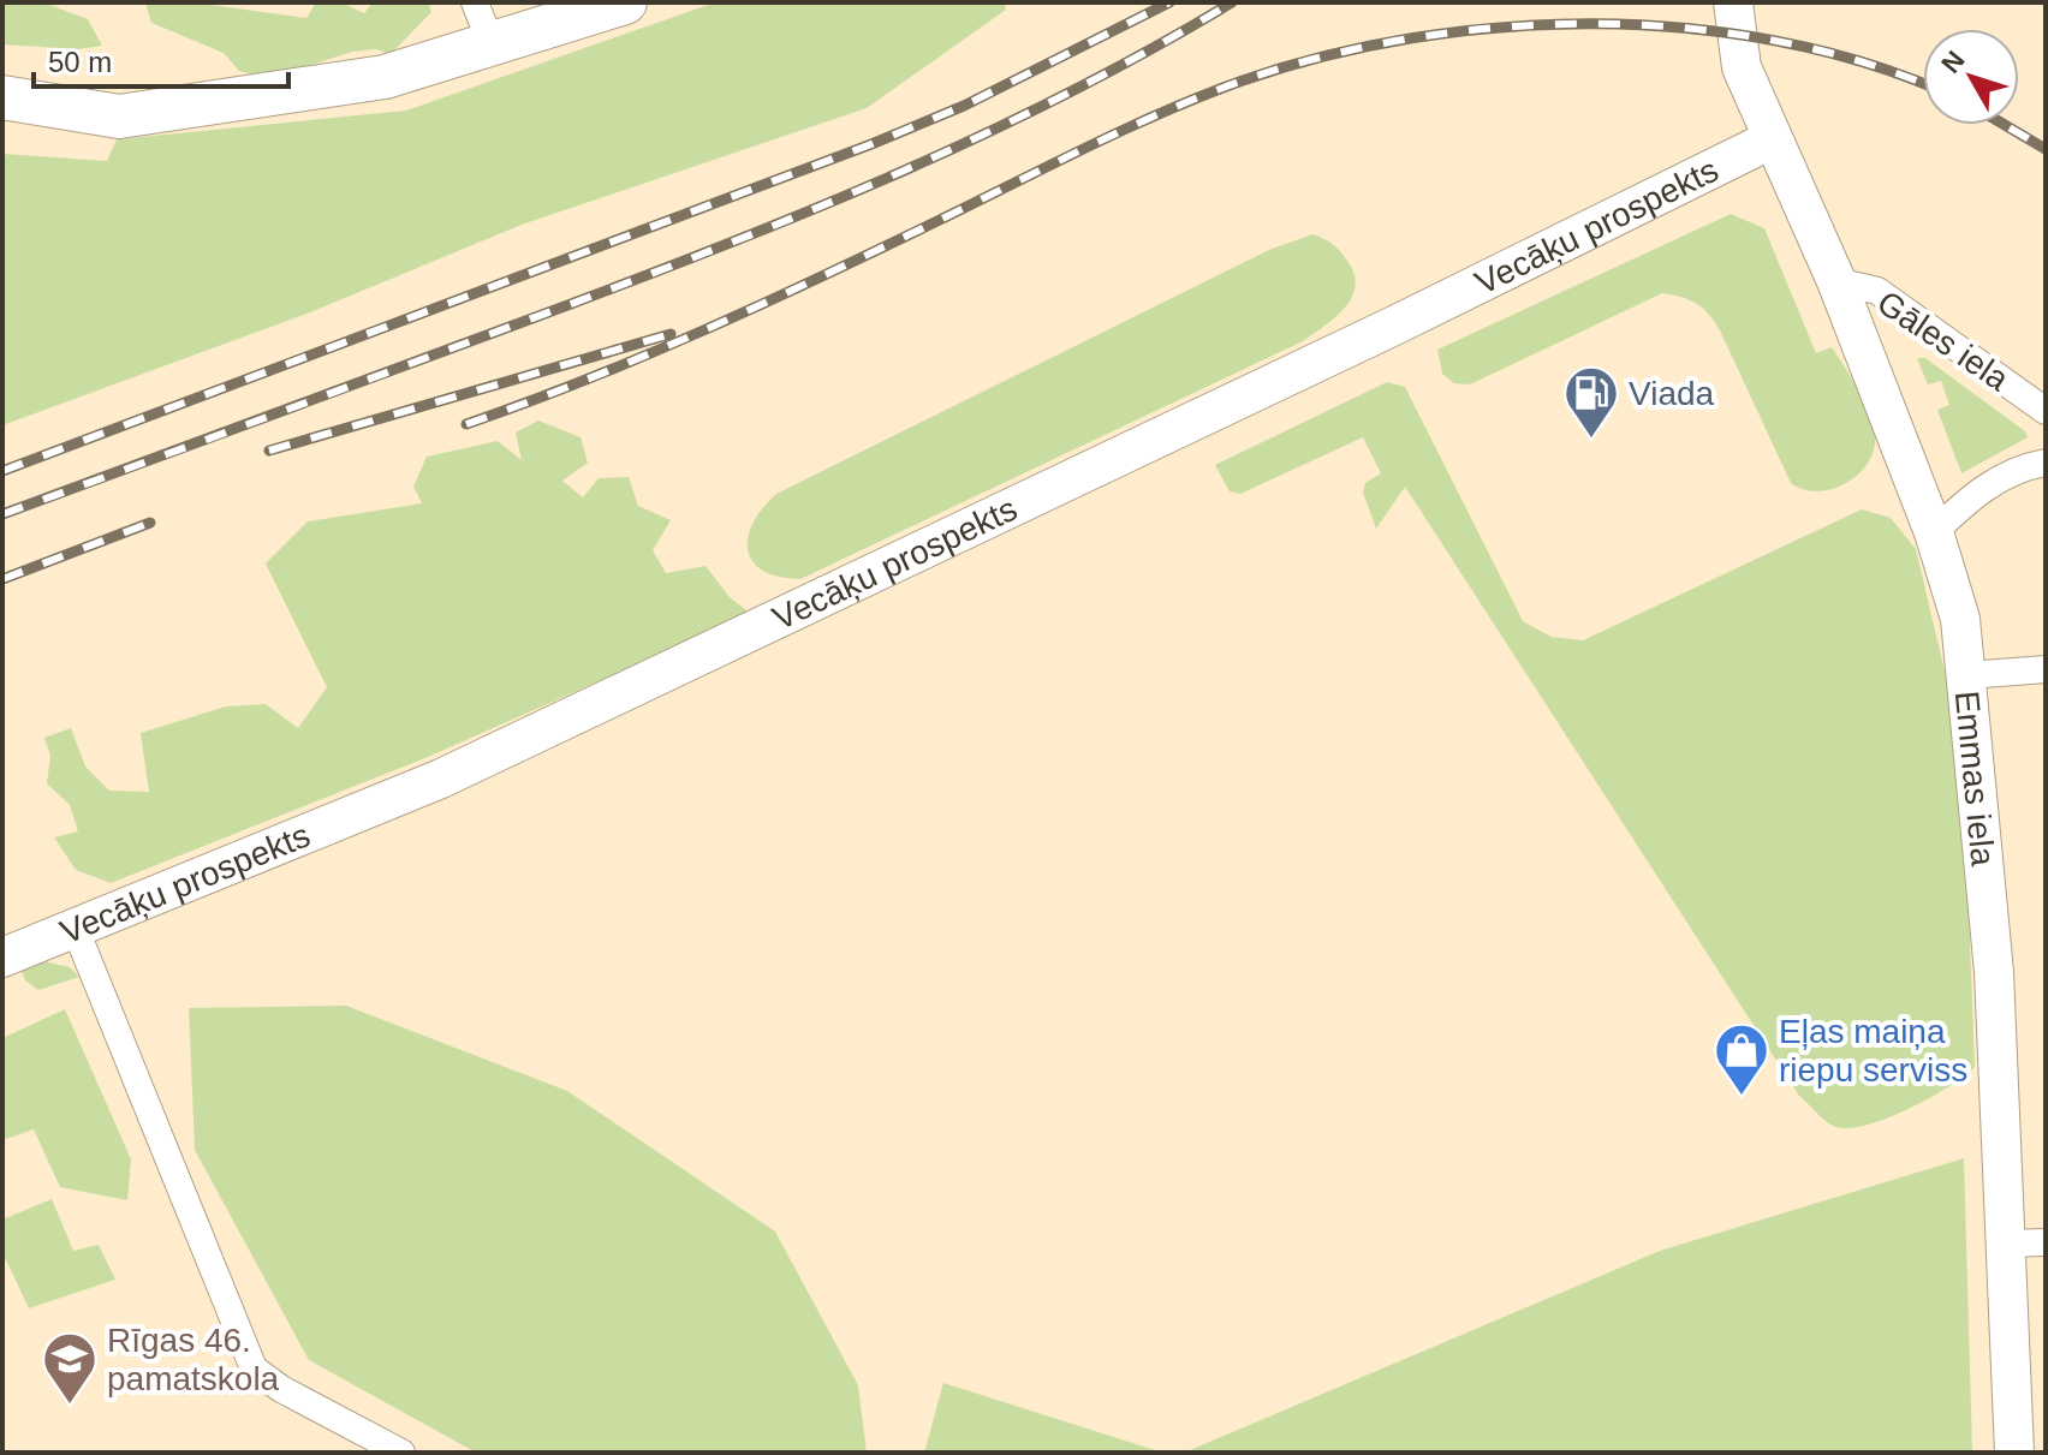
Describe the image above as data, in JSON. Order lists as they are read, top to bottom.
{
  "streets": {
    "main road": ["Vecāķu prospekts", "Emmas iela"],
    "street": ["Gāles iela"]
  },
  "crossings": [
    ["Vecāķu prospekts", "Emmas iela"],
    ["Gāles iela", "Emmas iela"]
  ],
  "places": {
    "fuel station": ["Viada"],
    "shop": ["Eļas maiņa riepu serviss"],
    "school or university": ["Rīgas 46. pamatskola"]
  },
  "scale_bar": "50 m",
  "north": "top left"
}
